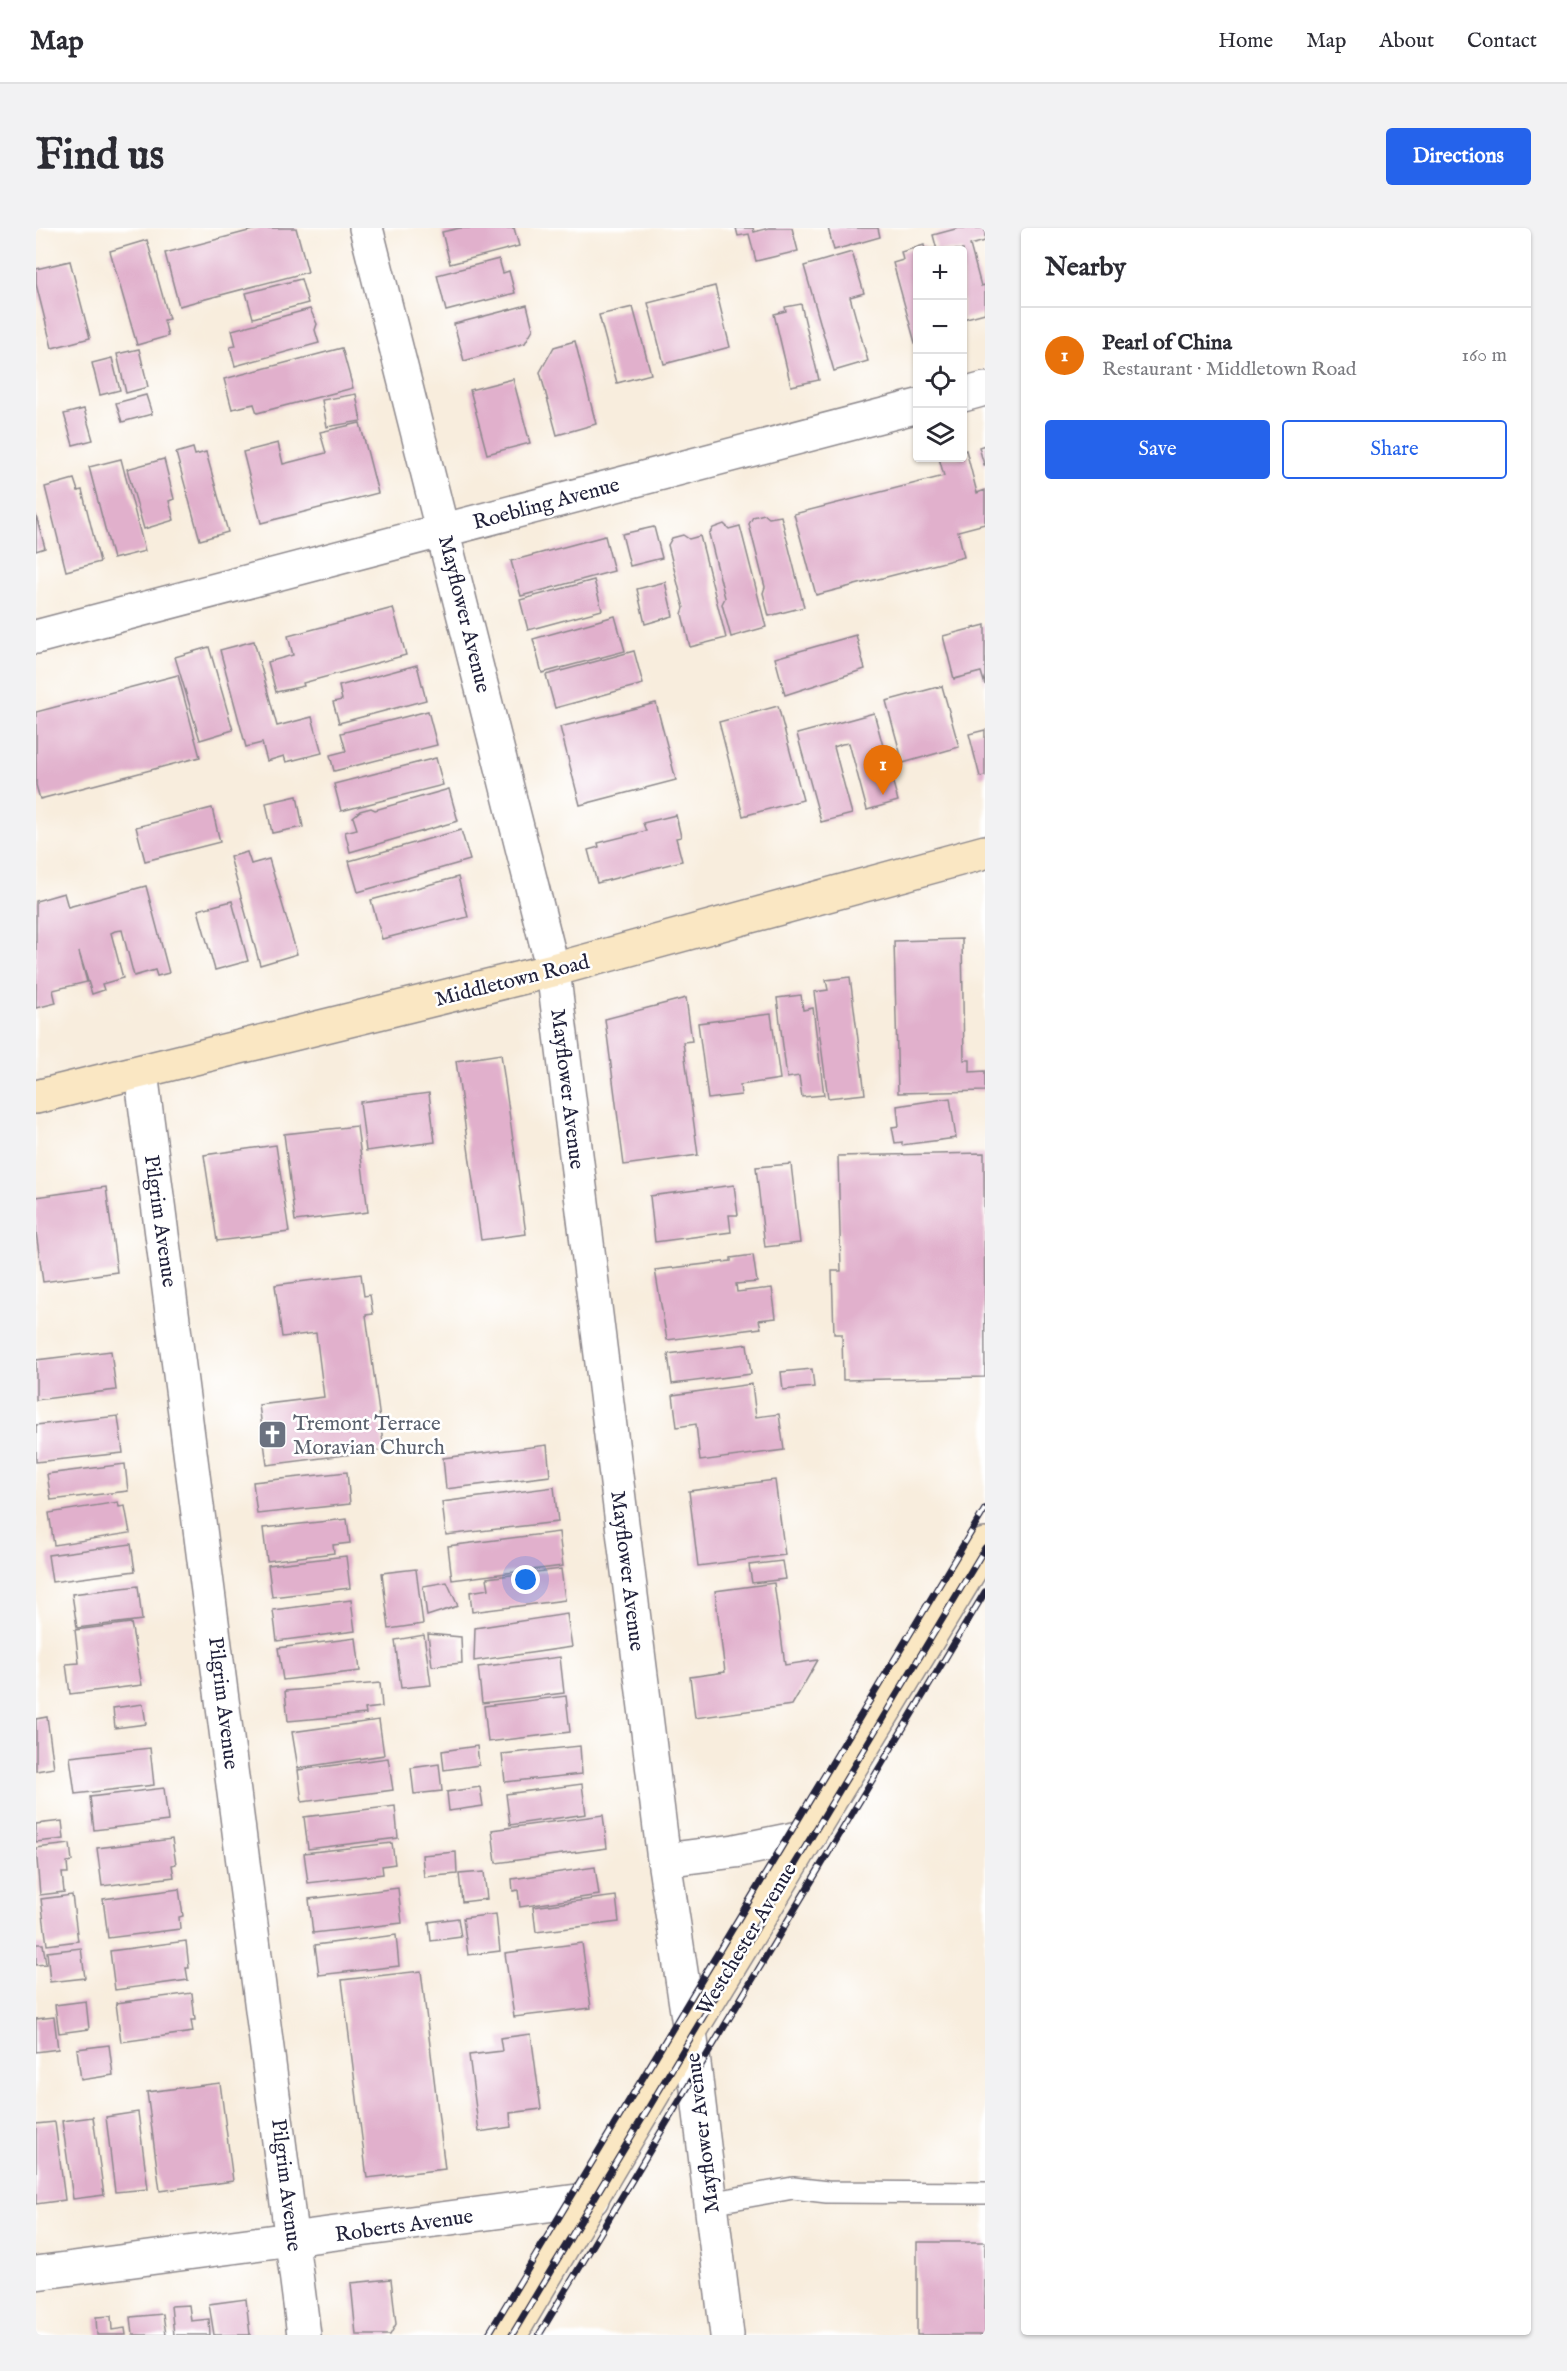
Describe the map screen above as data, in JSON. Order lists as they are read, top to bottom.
{
  "streets": {
    "street": [
      "Roebling Avenue",
      "Mayflower Avenue",
      "Middletown Road",
      "Pilgrim Avenue",
      "Westchester Avenue",
      "Roberts Avenue"
    ]
  },
  "crossings": [
    ["Roebling Avenue", "Mayflower Avenue"],
    ["Mayflower Avenue", "Middletown Road"],
    ["Mayflower Avenue", "Westchester Avenue"],
    ["Middletown Road", "Pilgrim Avenue"],
    ["Pilgrim Avenue", "Roberts Avenue"],
    ["Westchester Avenue", "Roberts Avenue"]
  ],
  "places": {
    "church": ["Tremont Terrace Moravian Church"]
  },
  "page": {
    "header": "Map",
    "nav": [
      "Home",
      "Map",
      "About",
      "Contact"
    ],
    "buttons": [
      "Directions",
      ["Save", "Share"]
    ],
    "title": "Find us",
    "heading": "Nearby",
    "map_buttons": ["+", "−"],
    "list": [
      {
        "mark": "1",
        "name": "Pearl of China",
        "note": "Restaurant · Middletown Road",
        "value": "160 m"
      }
    ],
    "pins": "1"
  }
}
